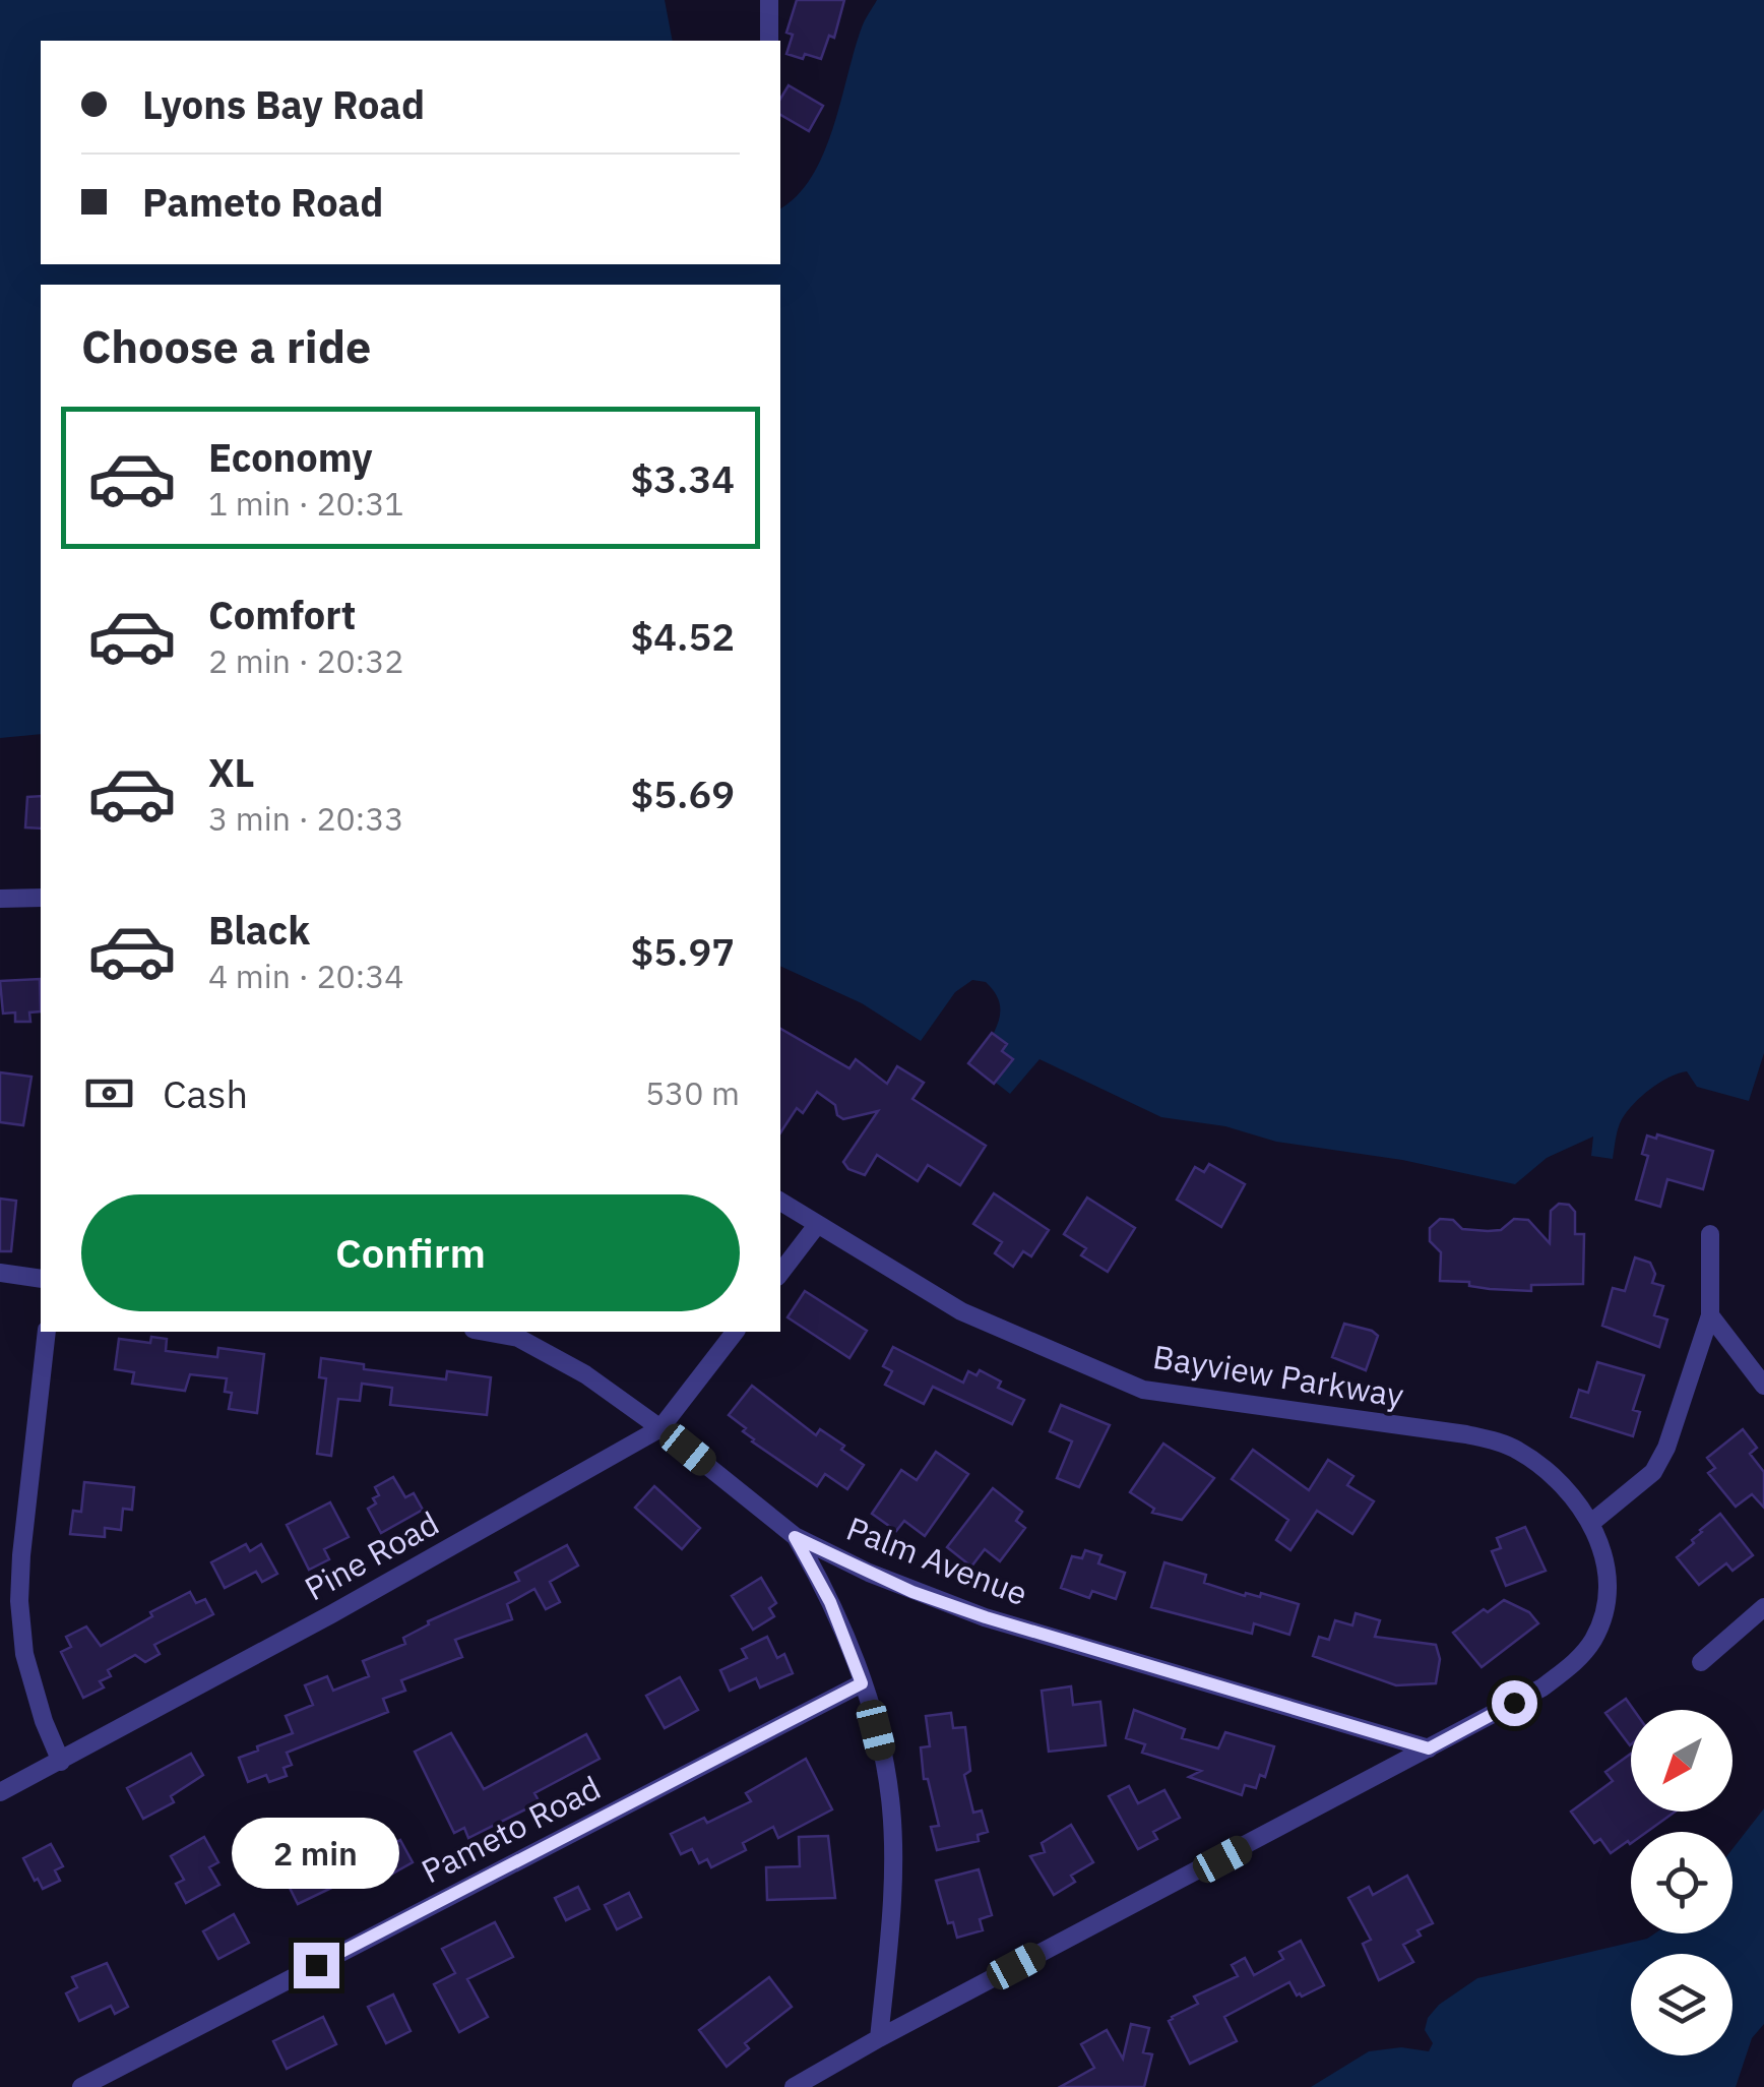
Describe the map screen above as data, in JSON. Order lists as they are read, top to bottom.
{
  "streets": {
    "street": [
      "Bayview Parkway",
      "Pine Road",
      "Palm Avenue",
      "Pameto Road"
    ]
  },
  "crossings": [
    ["Bayview Parkway", "Palm Avenue"],
    ["Pine Road", "Palm Avenue"]
  ],
  "north": "bottom left",
  "page": {
    "banner": ["Lyons Bay Road", "Pameto Road"],
    "heading": "Choose a ride",
    "list": [
      {
        "name": "Economy",
        "note": "1 min · 20:31",
        "value": "$3.34"
      },
      {
        "name": "Comfort",
        "note": "2 min · 20:32",
        "value": "$4.52"
      },
      {
        "name": "XL",
        "note": "3 min · 20:33",
        "value": "$5.69"
      },
      {
        "name": "Black",
        "note": "4 min · 20:34",
        "value": "$5.97"
      }
    ],
    "pay": ["Cash", "530 m"],
    "buttons": "Confirm",
    "bubble": "2 min"
  }
}
